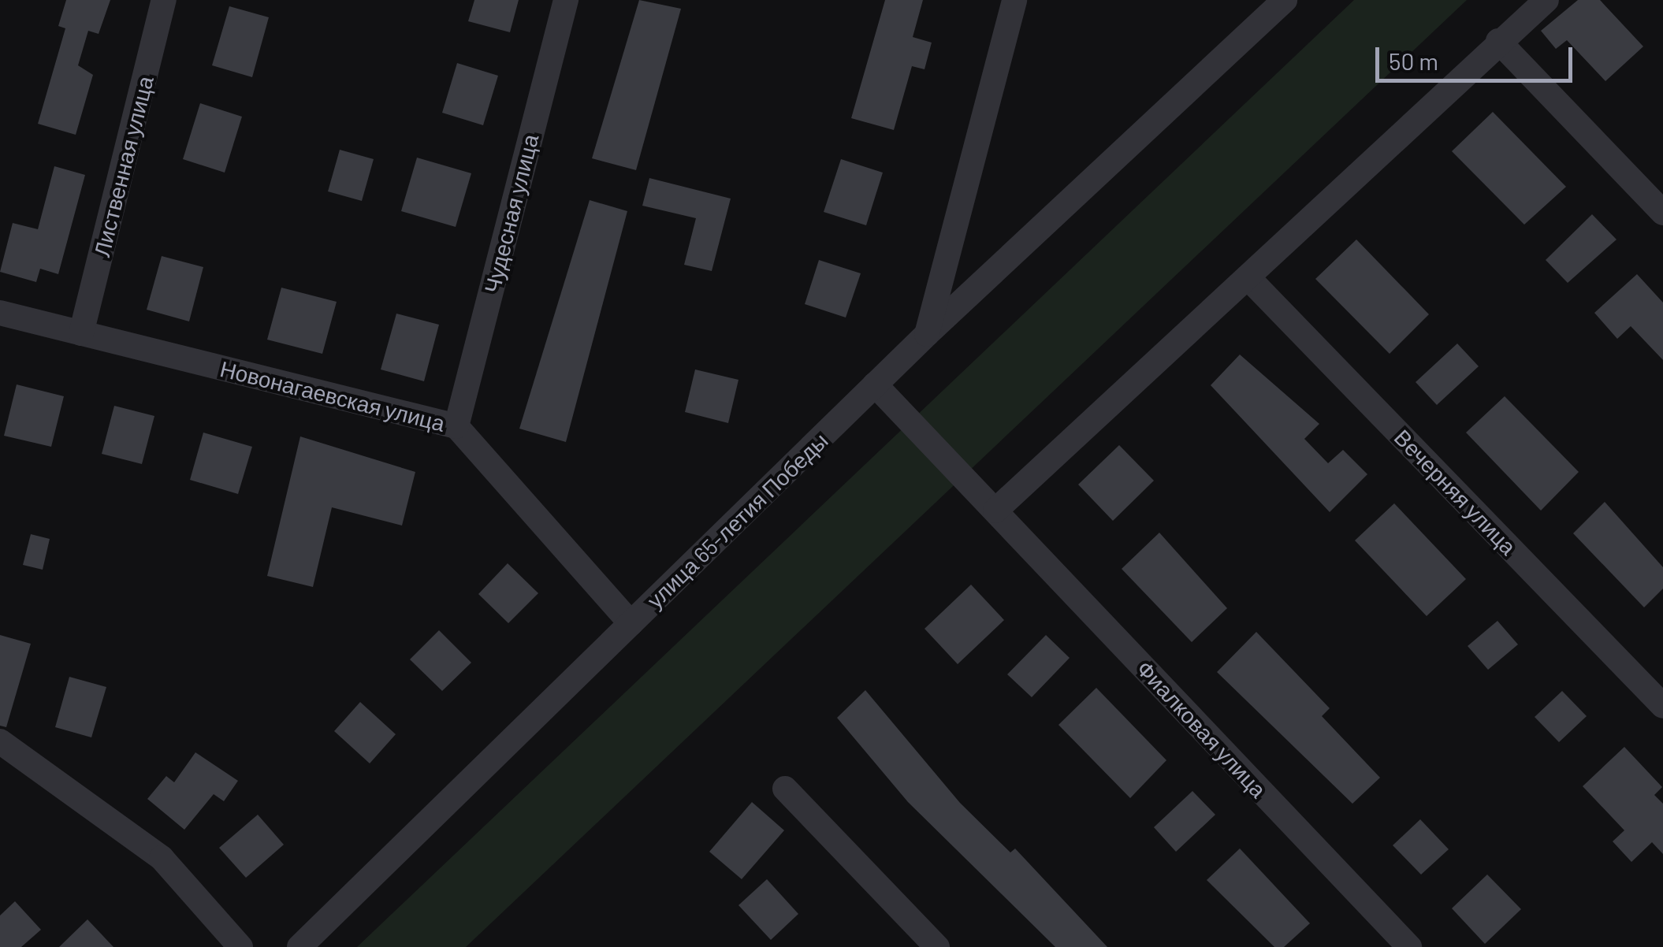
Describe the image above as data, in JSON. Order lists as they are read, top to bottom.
{
  "streets": {
    "street": [
      "Лиственная улица",
      "Чудесная улица",
      "Новонагаевская улица",
      "Вечерняя улица",
      "улица 65-летия Победы",
      "Фиалковая улица"
    ]
  },
  "crossings": [
    ["Лиственная улица", "Новонагаевская улица"],
    ["Чудесная улица", "Новонагаевская улица"],
    ["Новонагаевская улица", "улица 65-летия Победы"],
    ["улица 65-летия Победы", "Фиалковая улица"]
  ],
  "scale_bar": "50 m"
}
